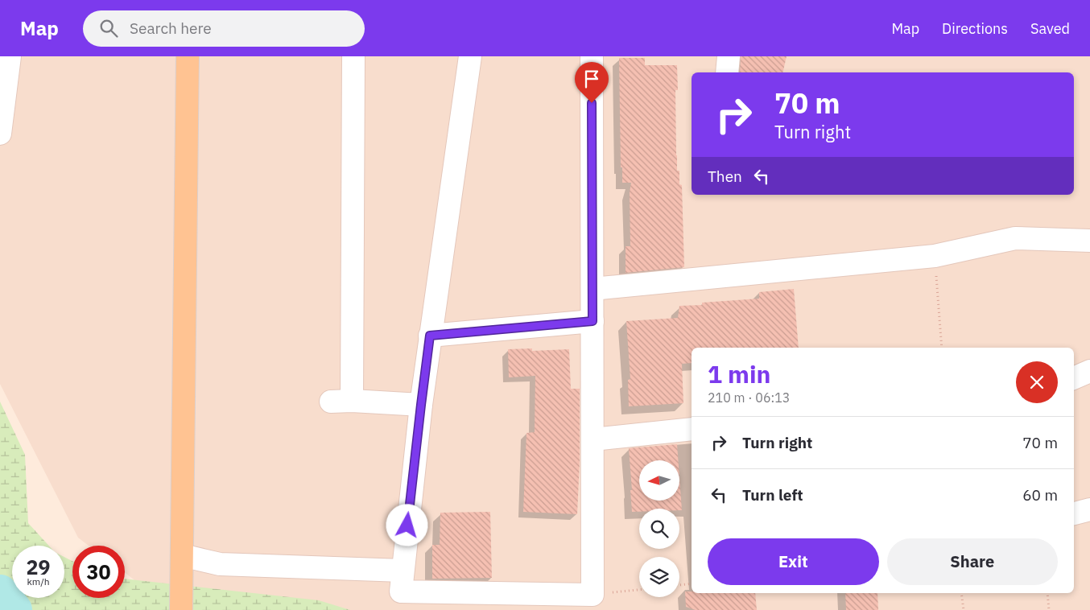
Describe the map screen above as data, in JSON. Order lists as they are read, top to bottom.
{
  "north": "left",
  "page": {
    "header": "Map",
    "search": "Search here",
    "nav": ["Map", "Directions", "Saved"],
    "turn": ["70 m", "Turn right"],
    "then": "Then",
    "heading": ["1 min", "210 m · 06:13"],
    "list": [
      {
        "name": "Turn right",
        "value": "70 m"
      },
      {
        "name": "Turn left",
        "value": "60 m"
      }
    ],
    "buttons": ["Exit", "Share"],
    "speed": "29 km/h",
    "limit": "30"
  }
}
